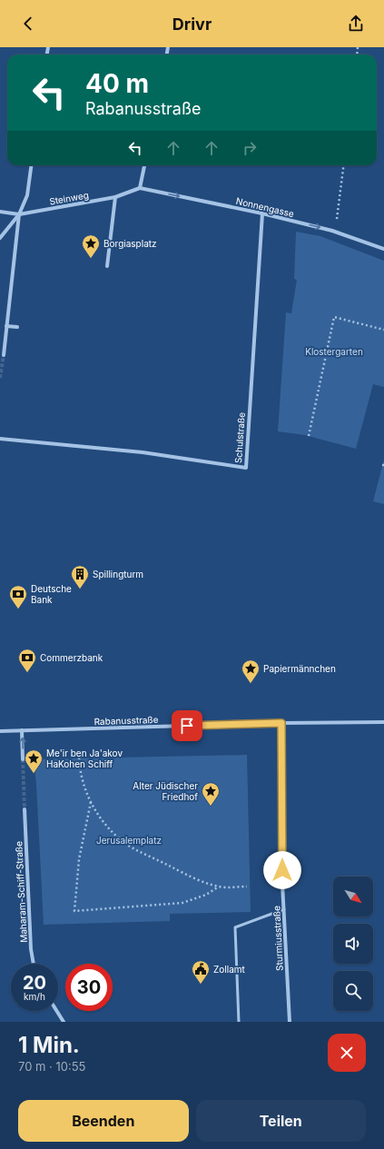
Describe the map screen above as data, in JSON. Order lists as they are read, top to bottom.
{
  "streets": {
    "street": [
      "Steinweg",
      "Nonnengasse",
      "Schulstraße",
      "Rabanusstraße",
      "Maharam-Schiff-Straße",
      "Sturmiusstraße"
    ]
  },
  "crossings": [
    ["Steinweg", "Nonnengasse"],
    ["Nonnengasse", "Schulstraße"],
    ["Rabanusstraße", "Sturmiusstraße"]
  ],
  "one_way": ["Nonnengasse"],
  "parks": ["Klostergarten", "Jerusalemplatz"],
  "places": {
    "place": [
      "Borgiasplatz",
      "Papiermännchen",
      "Me'ir ben Ja'akov HaKohen Schiff",
      "Alter Jüdischer Friedhof"
    ],
    "building": ["Spillingturm"],
    "bank": ["Deutsche Bank", "Commerzbank"],
    "public building": ["Zollamt"]
  },
  "north": "bottom right",
  "page": {
    "header": "Drivr",
    "turn": ["40 m", "Rabanusstraße"],
    "speed": "20 km/h",
    "limit": "30",
    "heading": ["1 Min.", "70 m · 10:55"],
    "buttons": ["Beenden", "Teilen"]
  }
}
